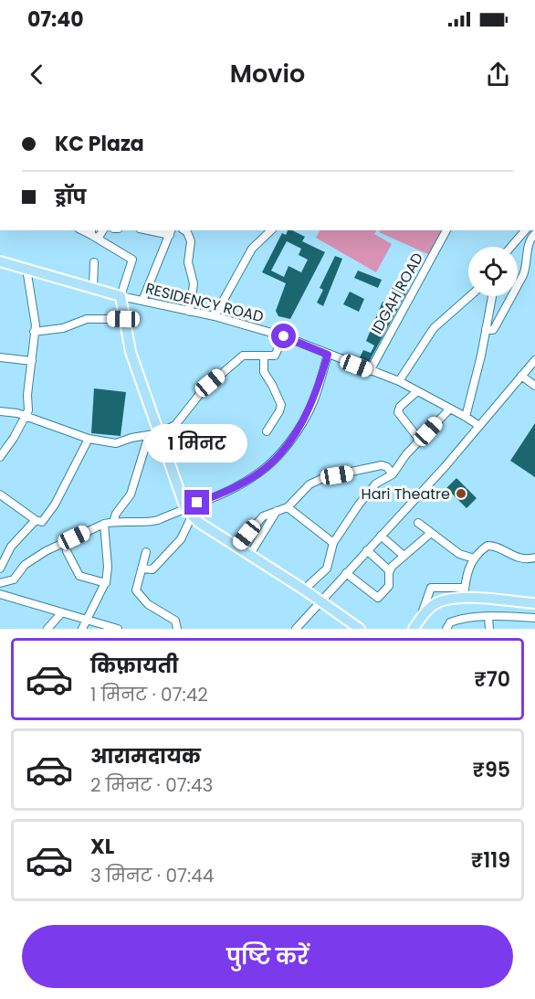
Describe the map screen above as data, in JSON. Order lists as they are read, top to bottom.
{
  "streets": {
    "main road": ["RESIDENCY ROAD"],
    "street": ["IDGAH ROAD"]
  },
  "crossings": [
    ["IDGAH ROAD", "RESIDENCY ROAD"]
  ],
  "places": ["Hari Theatre"],
  "page": {
    "status": "07:40",
    "header": "Movio",
    "banner": ["KC Plaza", "ड्रॉप"],
    "bubble": "1 मिनट",
    "list": [
      {
        "name": "किफ़ायती",
        "note": "1 मिनट · 07:42",
        "value": "₹70"
      },
      {
        "name": "आरामदायक",
        "note": "2 मिनट · 07:43",
        "value": "₹95"
      },
      {
        "name": "XL",
        "note": "3 मिनट · 07:44",
        "value": "₹119"
      }
    ],
    "buttons": "पुष्टि करें"
  }
}
